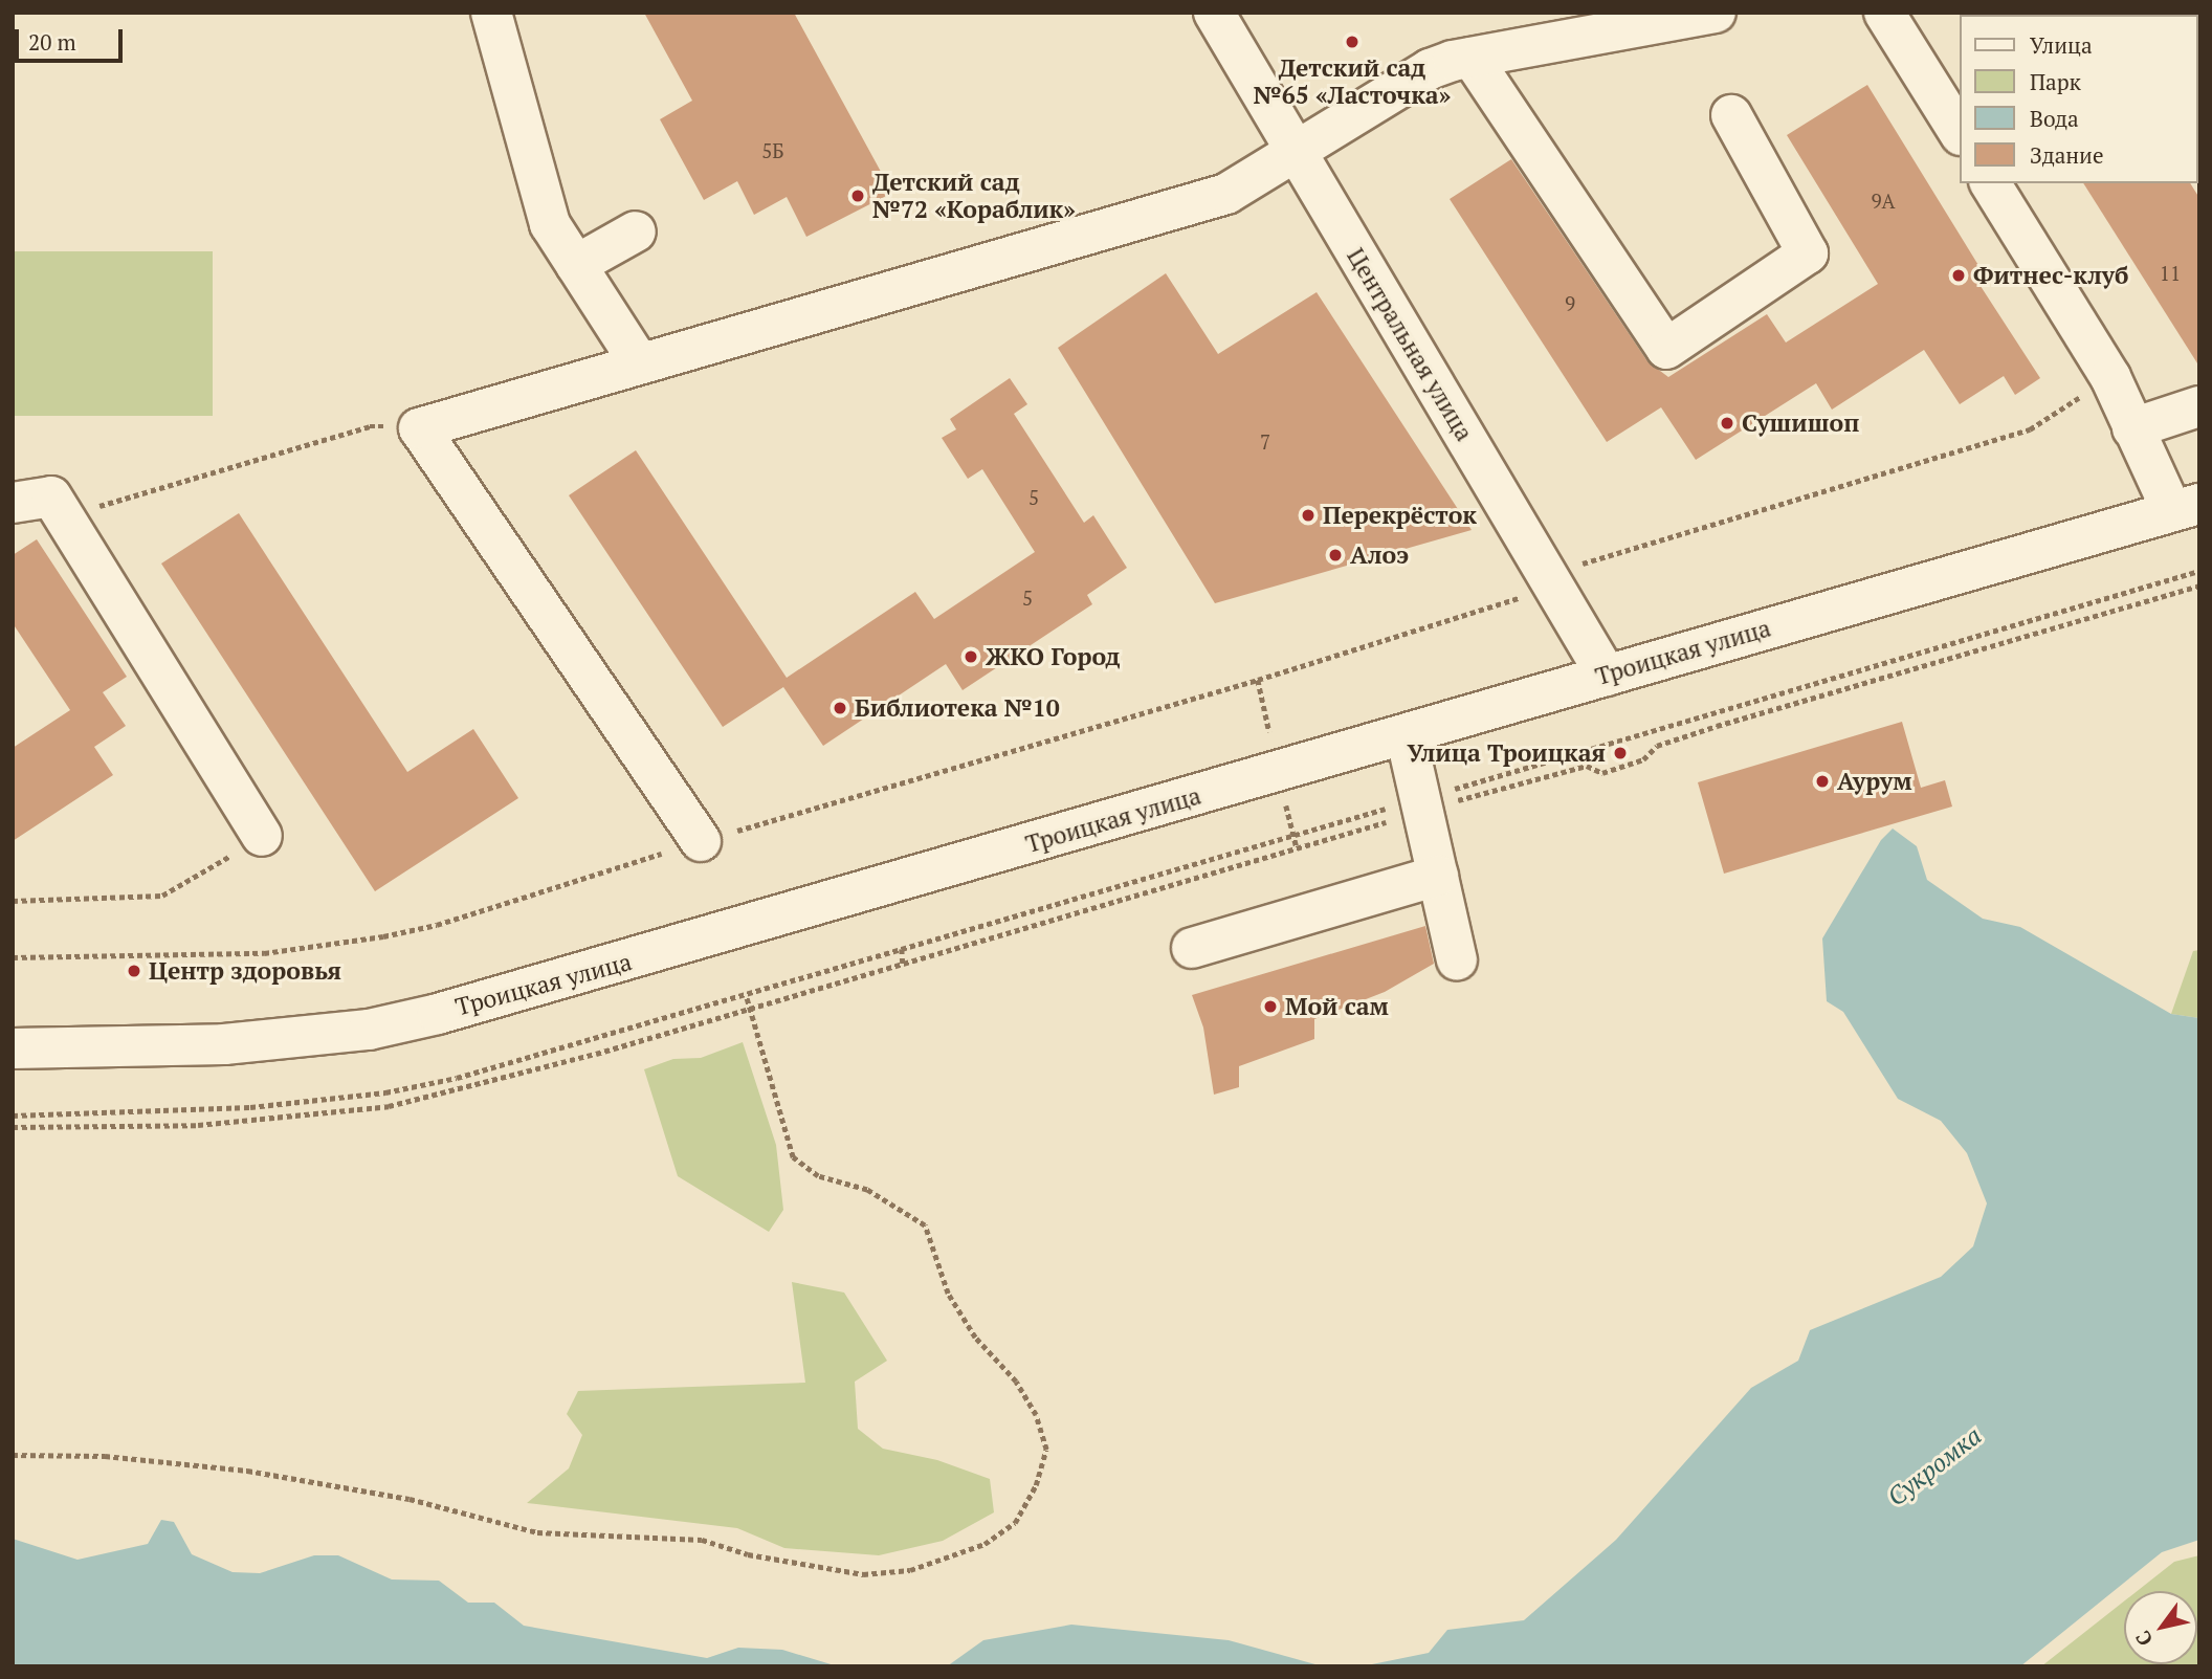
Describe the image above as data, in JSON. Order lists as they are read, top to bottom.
{
  "streets": {
    "street": ["Центральная улица", "Троицкая улица"]
  },
  "crossings": [
    ["Центральная улица", "Троицкая улица"]
  ],
  "water": ["Сукромка"],
  "places": [
    "Детский сад №65 «Ласточка»",
    "Детский сад №72 «Кораблик»",
    "Фитнес-клуб",
    "Сушишоп",
    "Перекрёсток",
    "Алоэ",
    "ЖКО Город",
    "Библиотека №10",
    "Улица Троицкая",
    "Аурум",
    "Центр здоровья",
    "Мой сам"
  ],
  "house_numbers": [
    "5Б",
    "9А",
    "11",
    "9",
    "7",
    "5",
    "5"
  ],
  "legend": [
    "Улица",
    "Парк",
    "Вода",
    "Здание"
  ],
  "scale_bar": "20 m",
  "north": "bottom left"
}
